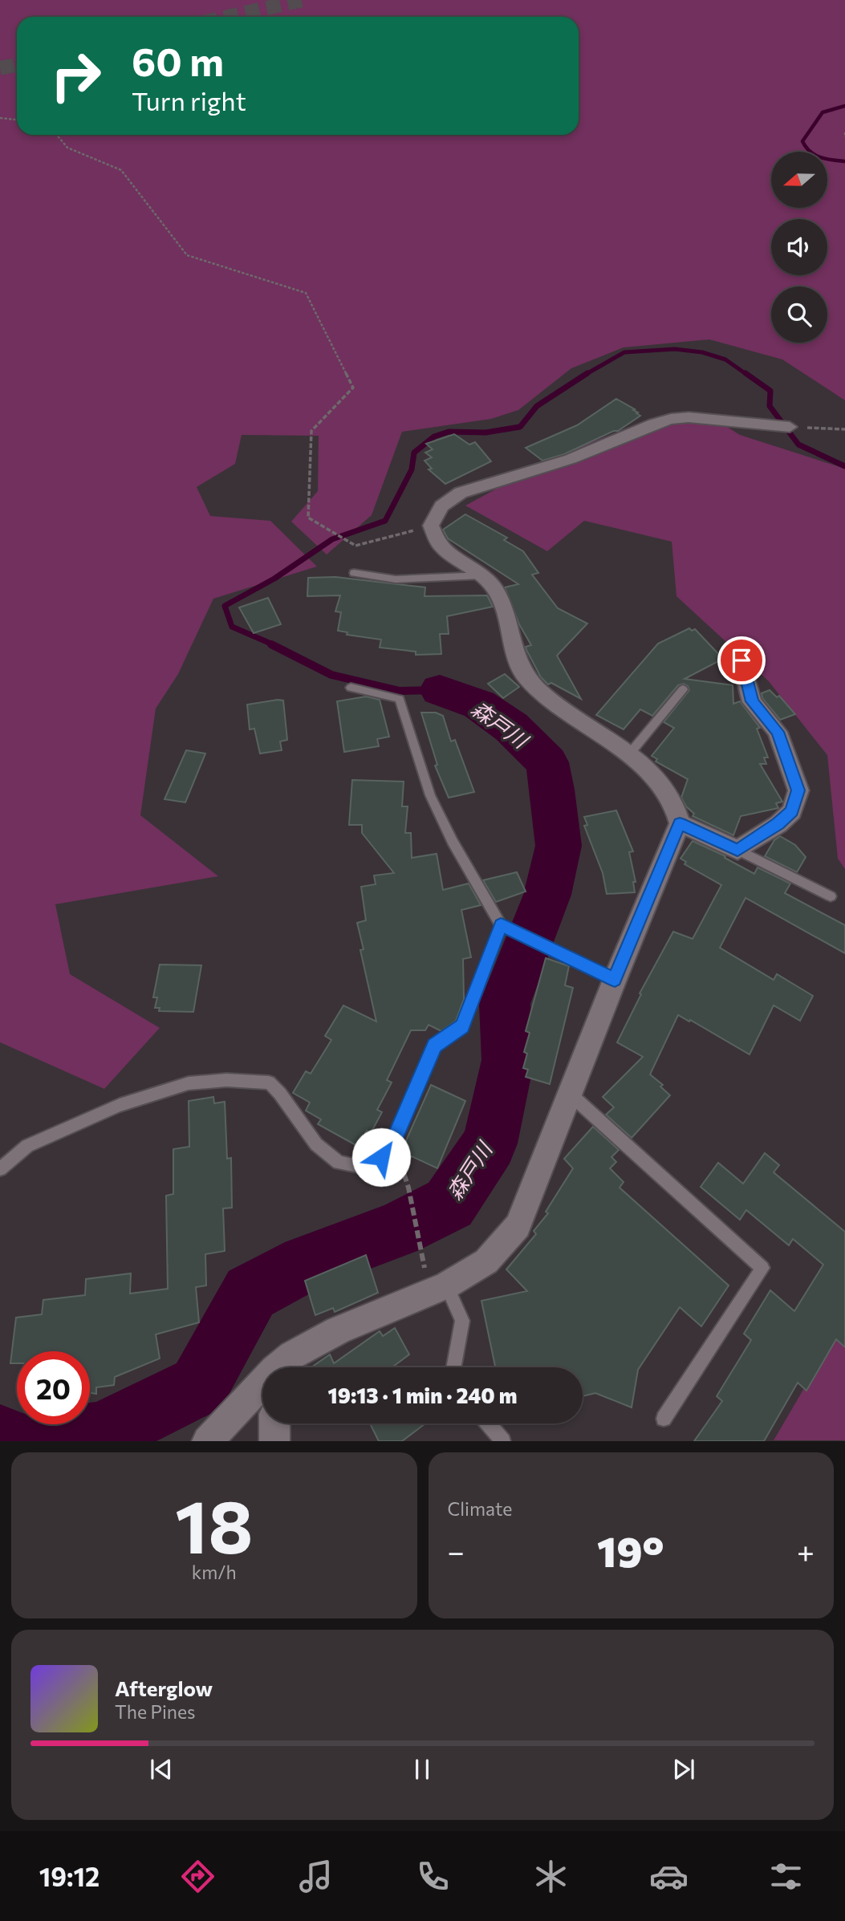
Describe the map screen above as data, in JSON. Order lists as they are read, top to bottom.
{
  "water": ["森戸川"],
  "north": "left",
  "page": {
    "turn": ["60 m", "Turn right"],
    "limit": "20",
    "trip": "19:13 · 1 min · 240 m",
    "tile": [
      ["18", "km/h"],
      "Climate"
    ],
    "heat": ["−", "19°", "+"],
    "song": ["Afterglow", "The Pines"],
    "tabs": "19:12"
  }
}
